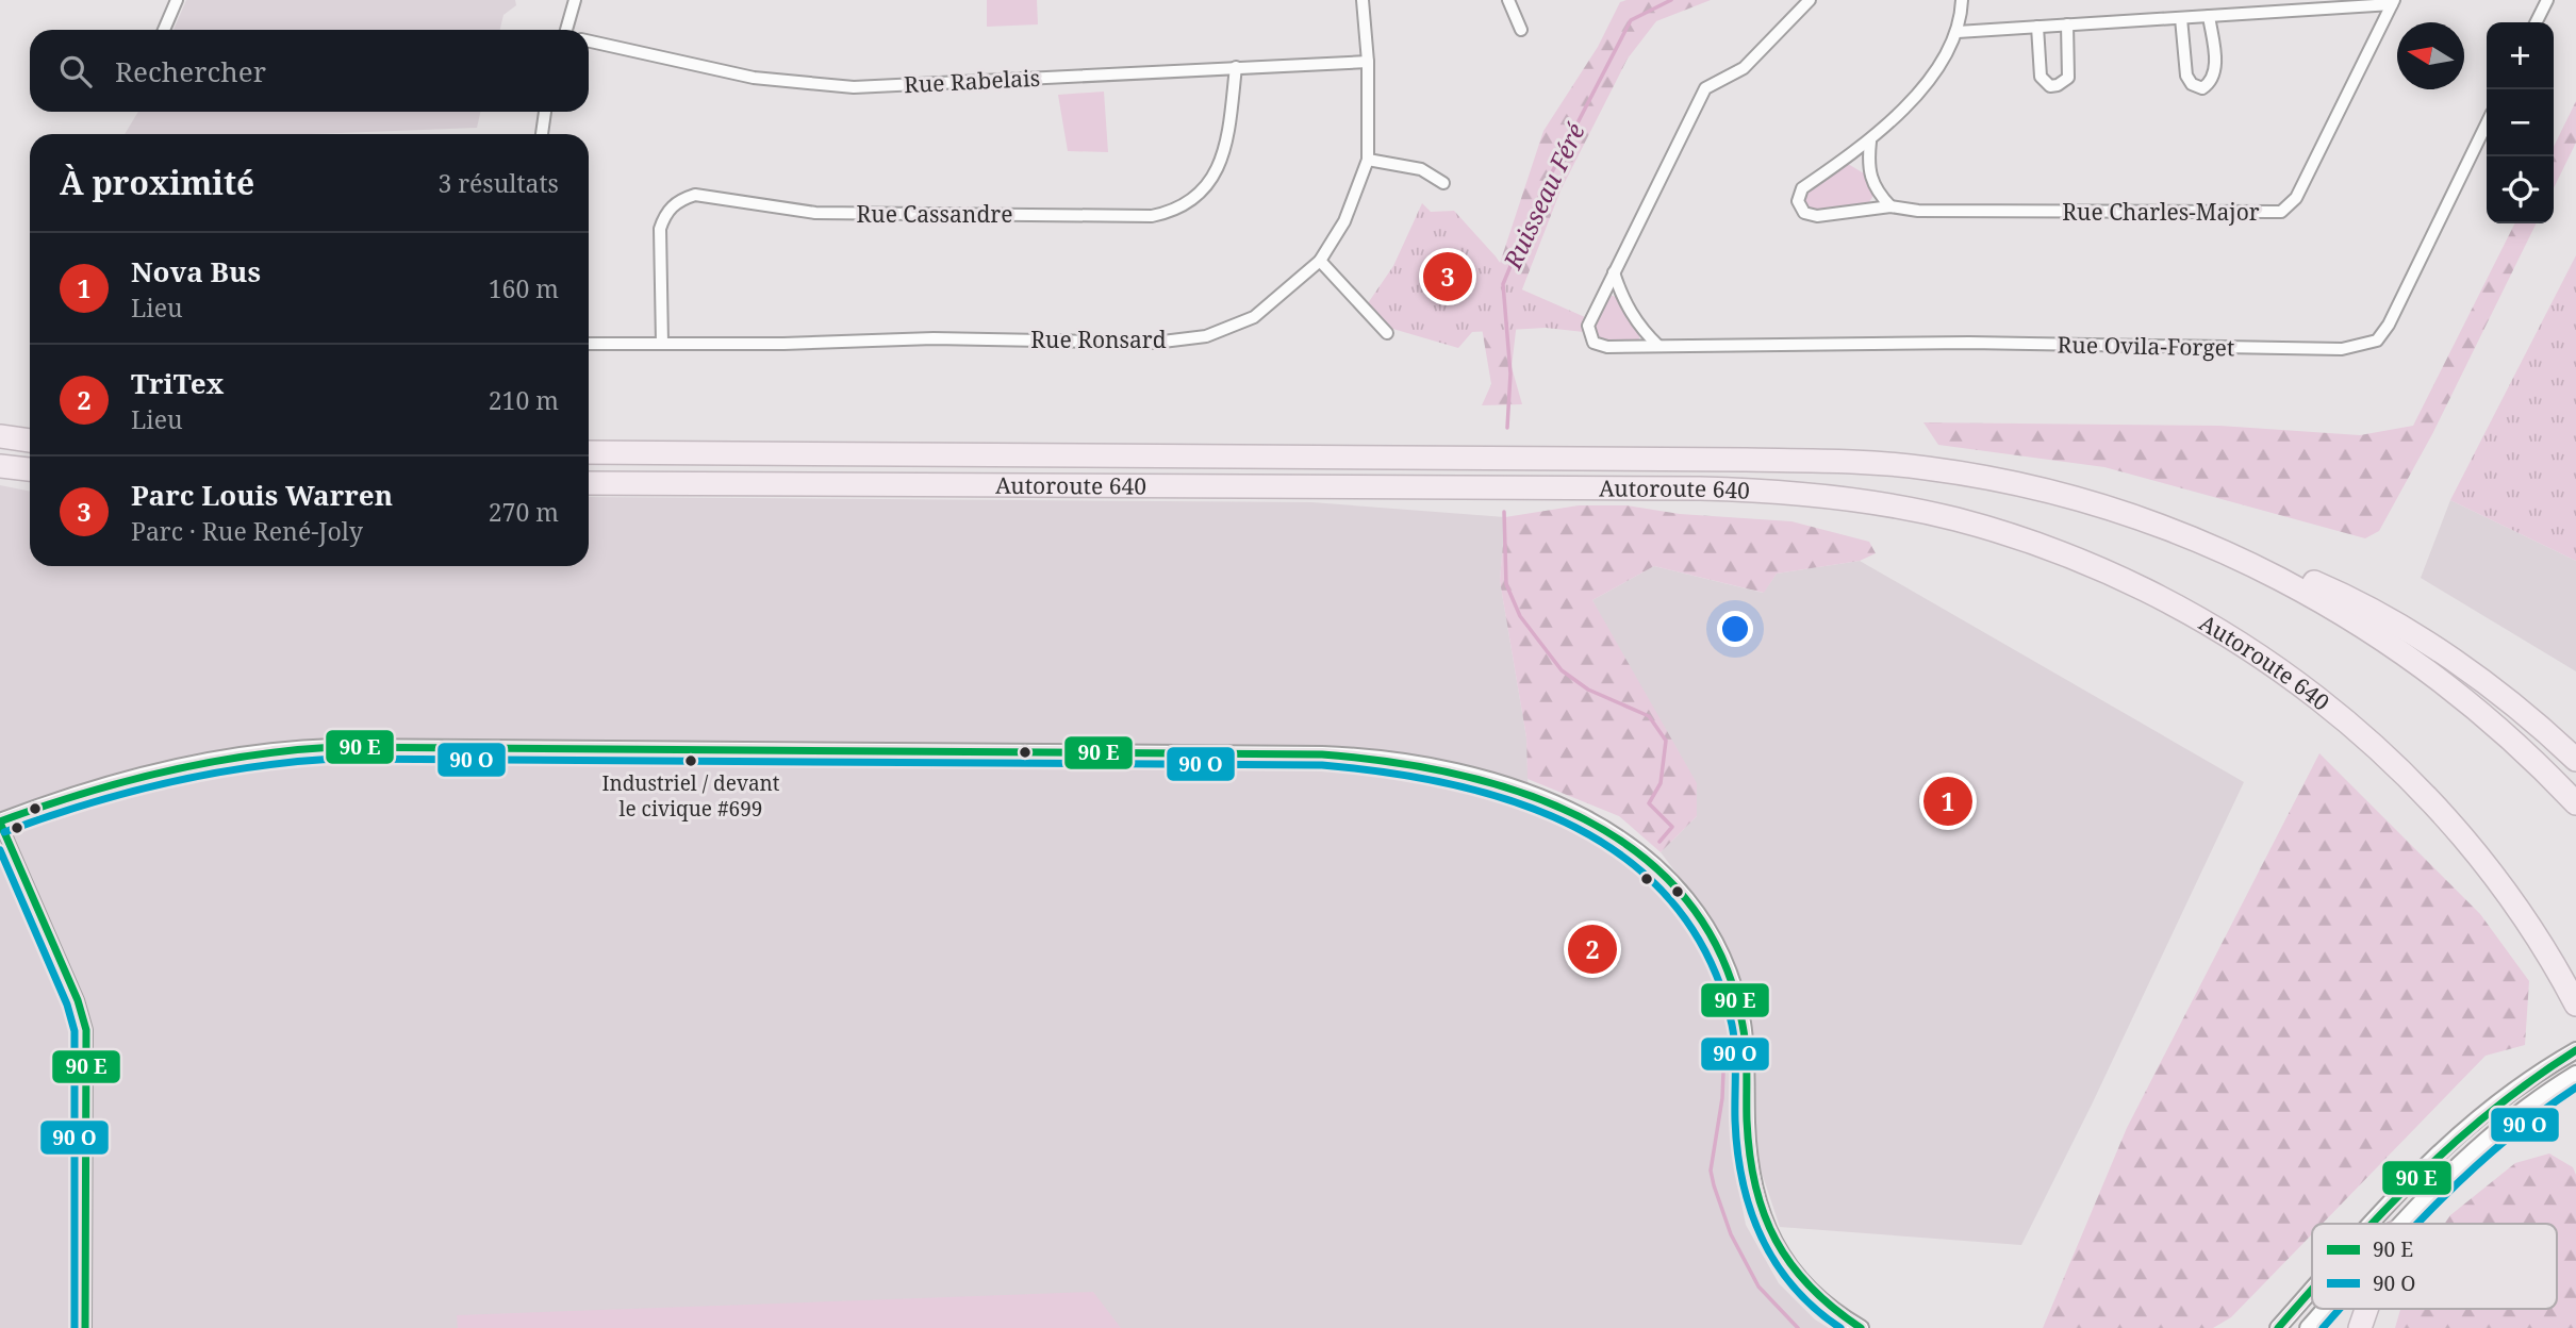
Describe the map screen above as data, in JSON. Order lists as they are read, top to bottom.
{
  "streets": {
    "highway": ["Autoroute 640"],
    "street": [
      "Rue Rabelais",
      "Rue Charles-Major",
      "Rue Cassandre",
      "Rue Ronsard",
      "Rue Ovila-Forget"
    ]
  },
  "crossings": [
    ["Rue Rabelais", "Rue Cassandre"],
    ["Rue Rabelais", "Rue Ronsard"],
    ["Rue Cassandre", "Rue Ronsard"]
  ],
  "water": ["Ruisseau Féré"],
  "places": ["Industriel / devant le civique #699"],
  "legend": ["90 E", "90 O"],
  "north": "left",
  "page": {
    "map_buttons": ["+", "−"],
    "search": "Rechercher",
    "heading": ["À proximité", "3 résultats"],
    "list": [
      {
        "mark": "1",
        "name": "Nova Bus",
        "note": "Lieu",
        "value": "160 m"
      },
      {
        "mark": "2",
        "name": "TriTex",
        "note": "Lieu",
        "value": "210 m"
      },
      {
        "mark": "3",
        "name": "Parc Louis Warren",
        "note": "Parc · Rue René-Joly",
        "value": "270 m"
      }
    ],
    "pins": ["3", "1", "2"]
  }
}
